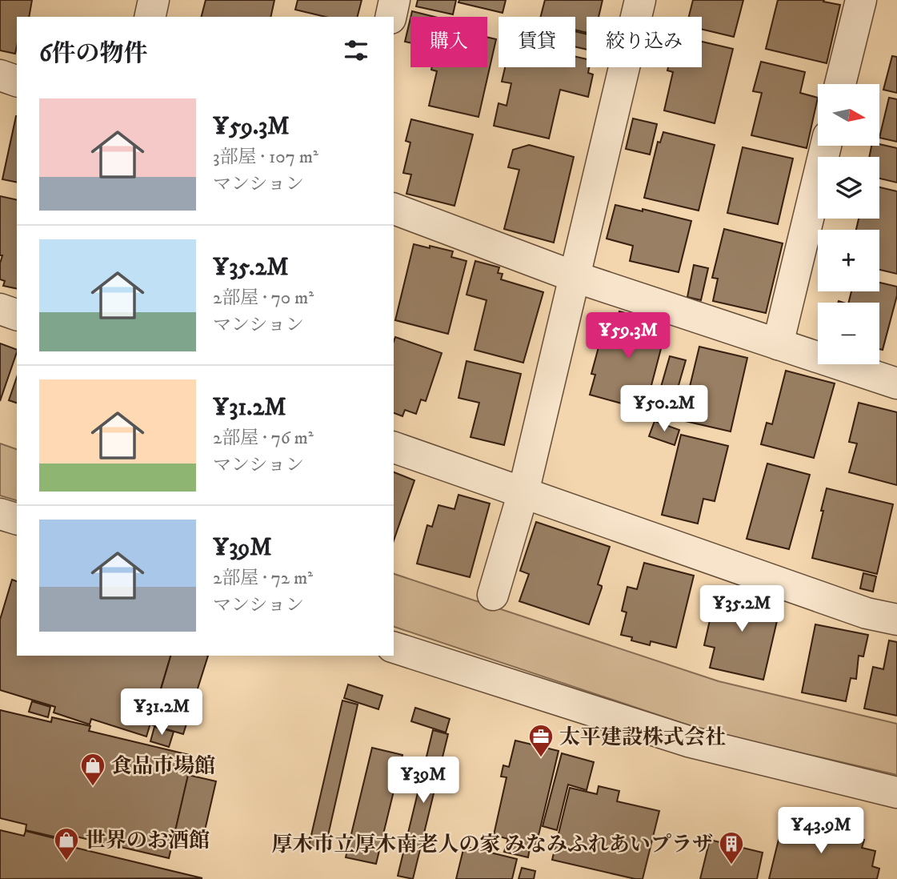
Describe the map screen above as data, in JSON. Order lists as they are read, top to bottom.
{
  "places": {
    "office": ["太平建設株式会社"],
    "shop": ["食品市場館", "世界のお酒館"],
    "building": ["厚木市立厚木南老人の家 みなみふれあいプラザ"]
  },
  "north": "right",
  "page": {
    "chip": ["購入", "賃貸", "絞り込み"],
    "heading": "6件の物件",
    "map_buttons": ["+", "−"],
    "list": [
      {
        "name": "¥59.3M",
        "note": "3部屋 · 107 m² · マンション"
      },
      {
        "name": "¥35.2M",
        "note": "2部屋 · 70 m² · マンション"
      },
      {
        "name": "¥31.2M",
        "note": "2部屋 · 76 m² · マンション"
      },
      {
        "name": "¥39M",
        "note": "2部屋 · 72 m² · マンション"
      }
    ],
    "price": [
      "¥59.3M",
      "¥50.2M",
      "¥35.2M",
      "¥31.2M",
      "¥39M",
      "¥43.9M"
    ]
  }
}
